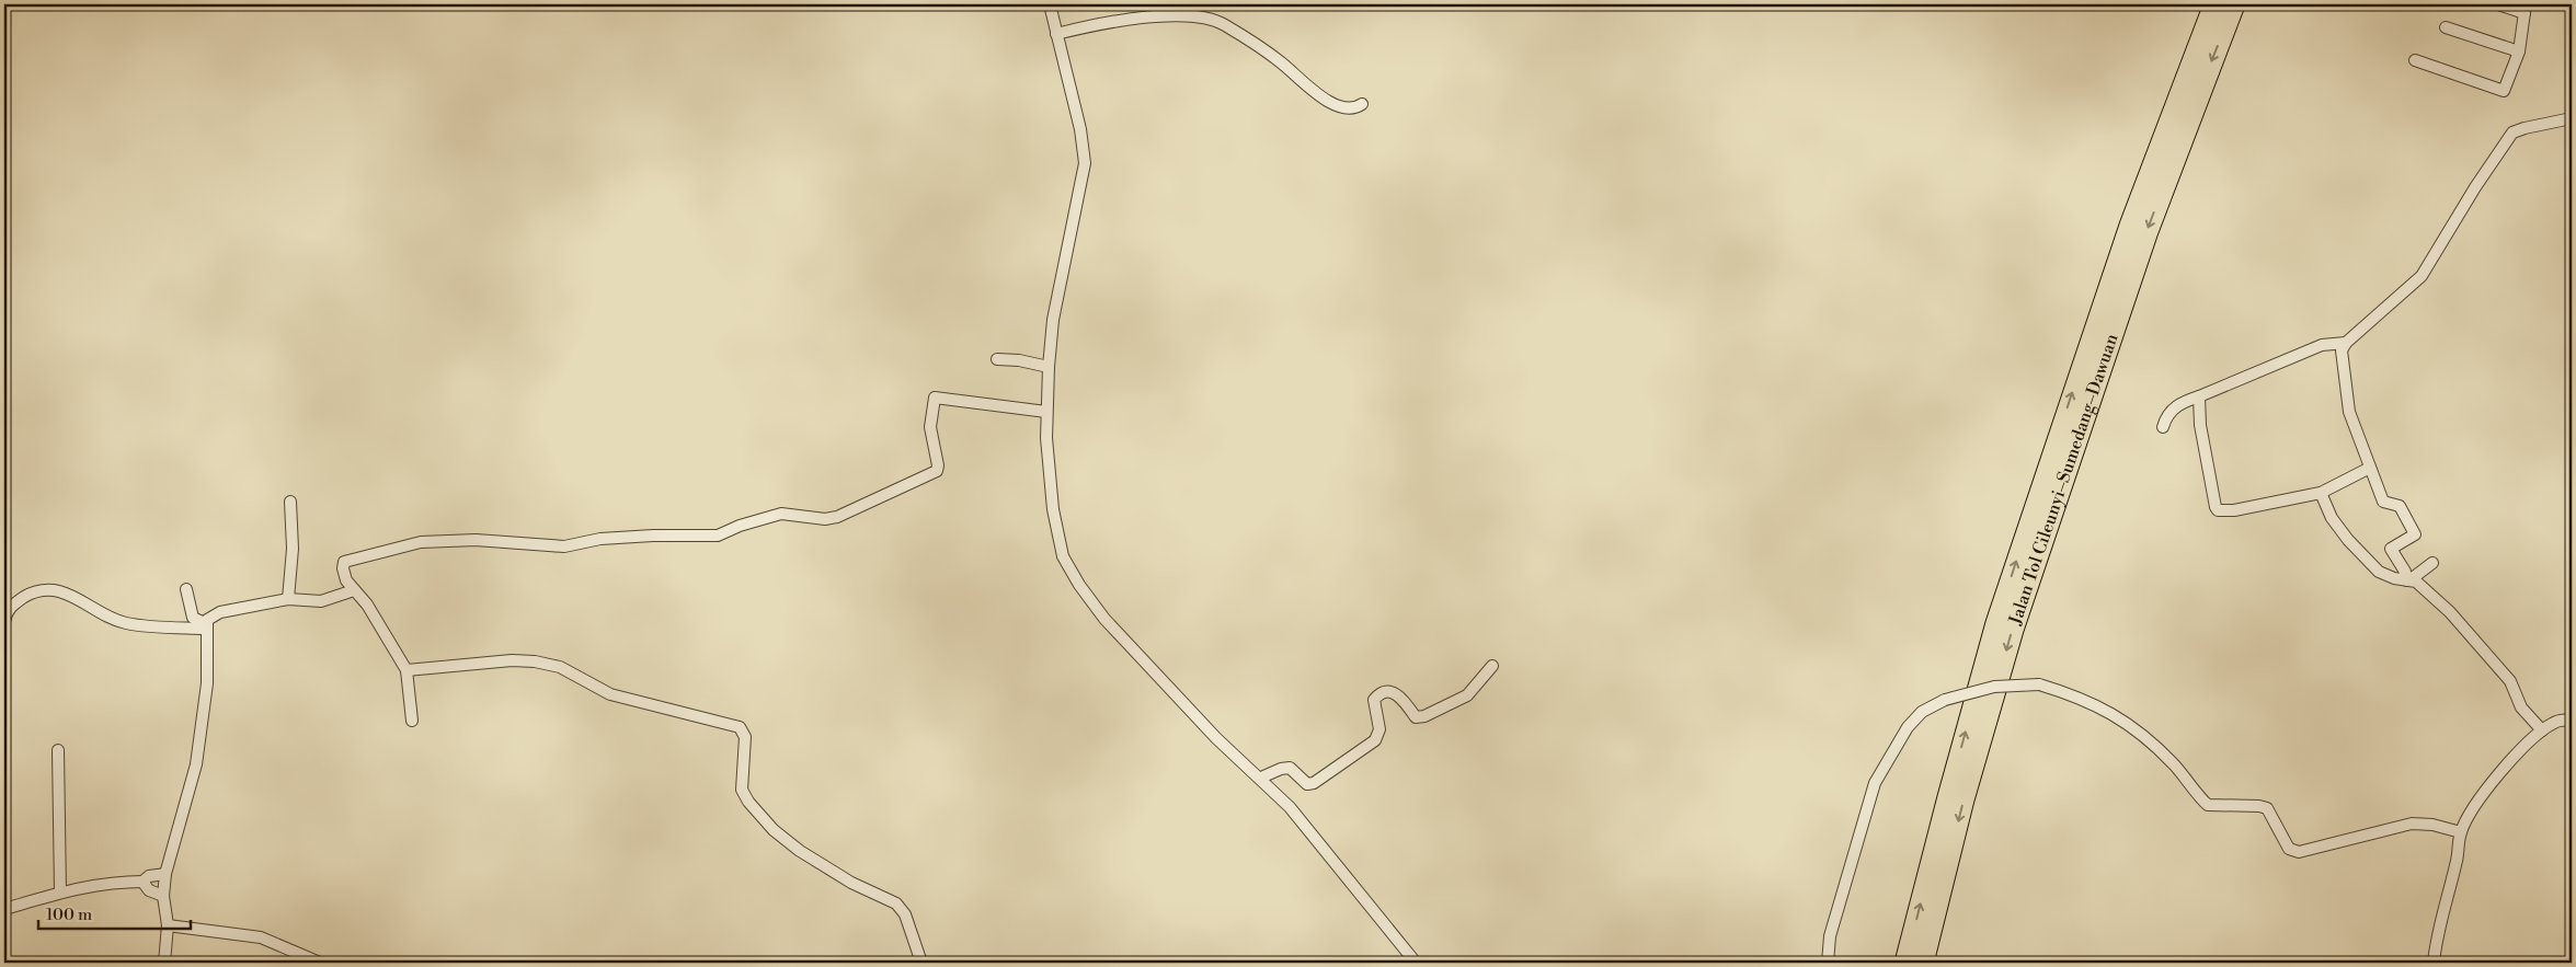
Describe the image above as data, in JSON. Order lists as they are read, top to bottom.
{
  "streets": {
    "highway": ["Jalan Tol Cileunyi–Sumedang–Dawuan"]
  },
  "scale_bar": "100 m"
}
